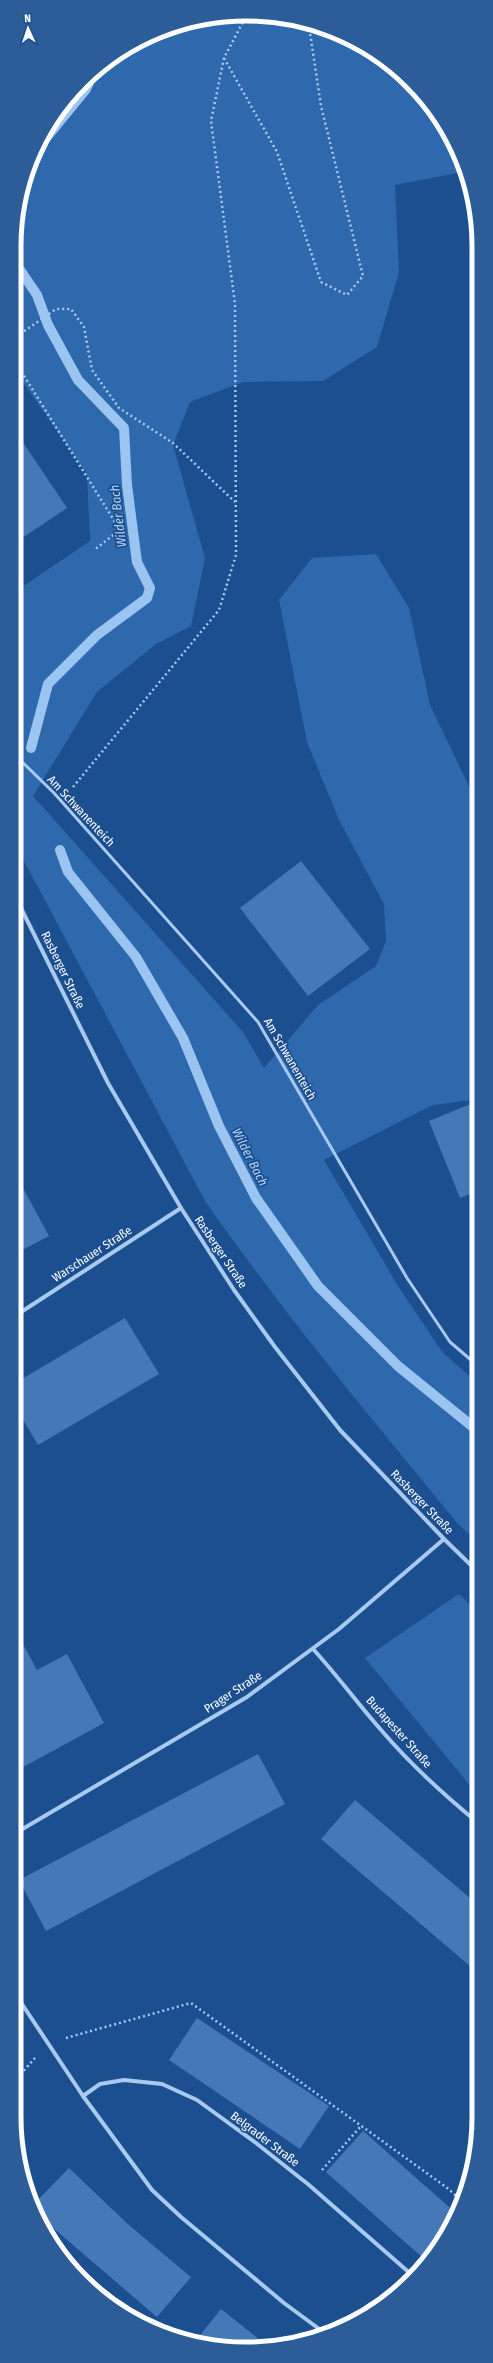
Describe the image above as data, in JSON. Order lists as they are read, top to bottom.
{
  "streets": {
    "street": [
      "Rasberger Straße",
      "Warschauer Straße",
      "Prager Straße",
      "Budapester Straße",
      "Belgrader Straße"
    ],
    "lane": ["Am Schwanenteich"]
  },
  "crossings": [
    ["Rasberger Straße", "Warschauer Straße"],
    ["Rasberger Straße", "Prager Straße"],
    ["Prager Straße", "Budapester Straße"]
  ],
  "water": ["Wilder Bach"],
  "north": "top"
}
